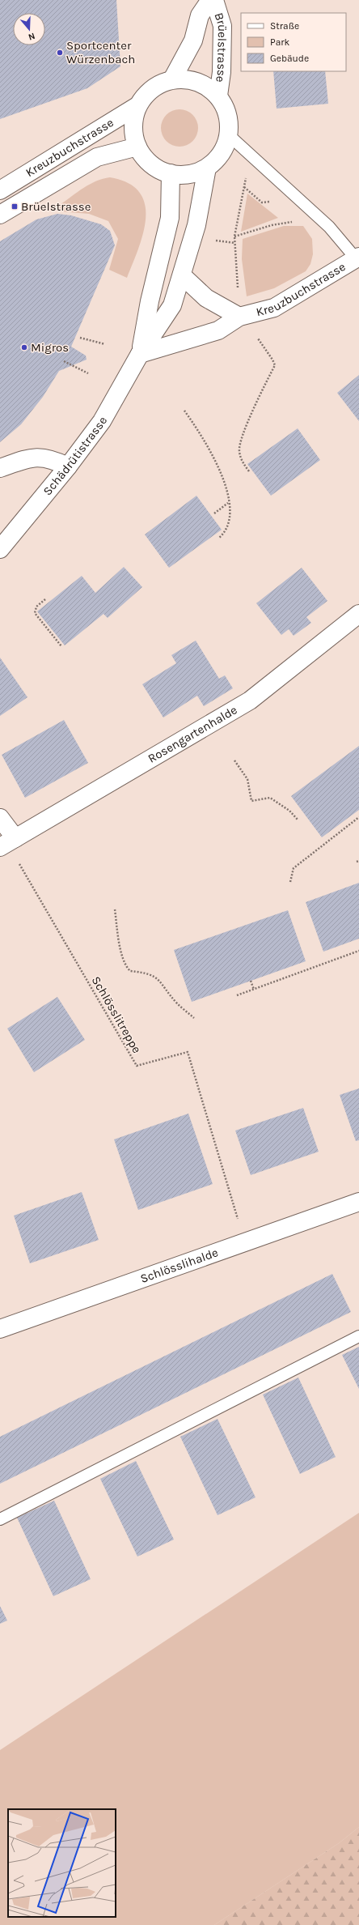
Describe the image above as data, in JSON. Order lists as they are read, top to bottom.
{
  "streets": {
    "main road": [
      "Brüelstrasse",
      "Kreuzbuchstrasse",
      "Schädrütistrasse",
      "Rosengartenhalde",
      "Schlösslihalde"
    ],
    "path": ["Schlösslitreppe"]
  },
  "crossings": [
    ["Brüelstrasse", "Kreuzbuchstrasse"],
    ["Brüelstrasse", "Schädrütistrasse"],
    ["Kreuzbuchstrasse", "Schädrütistrasse"]
  ],
  "places": {
    "other": ["Sportcenter Würzenbach", "Migros"],
    "transit": ["Brüelstrasse"]
  },
  "legend": ["Straße", "Park", "Gebäude"],
  "north": "bottom"
}
